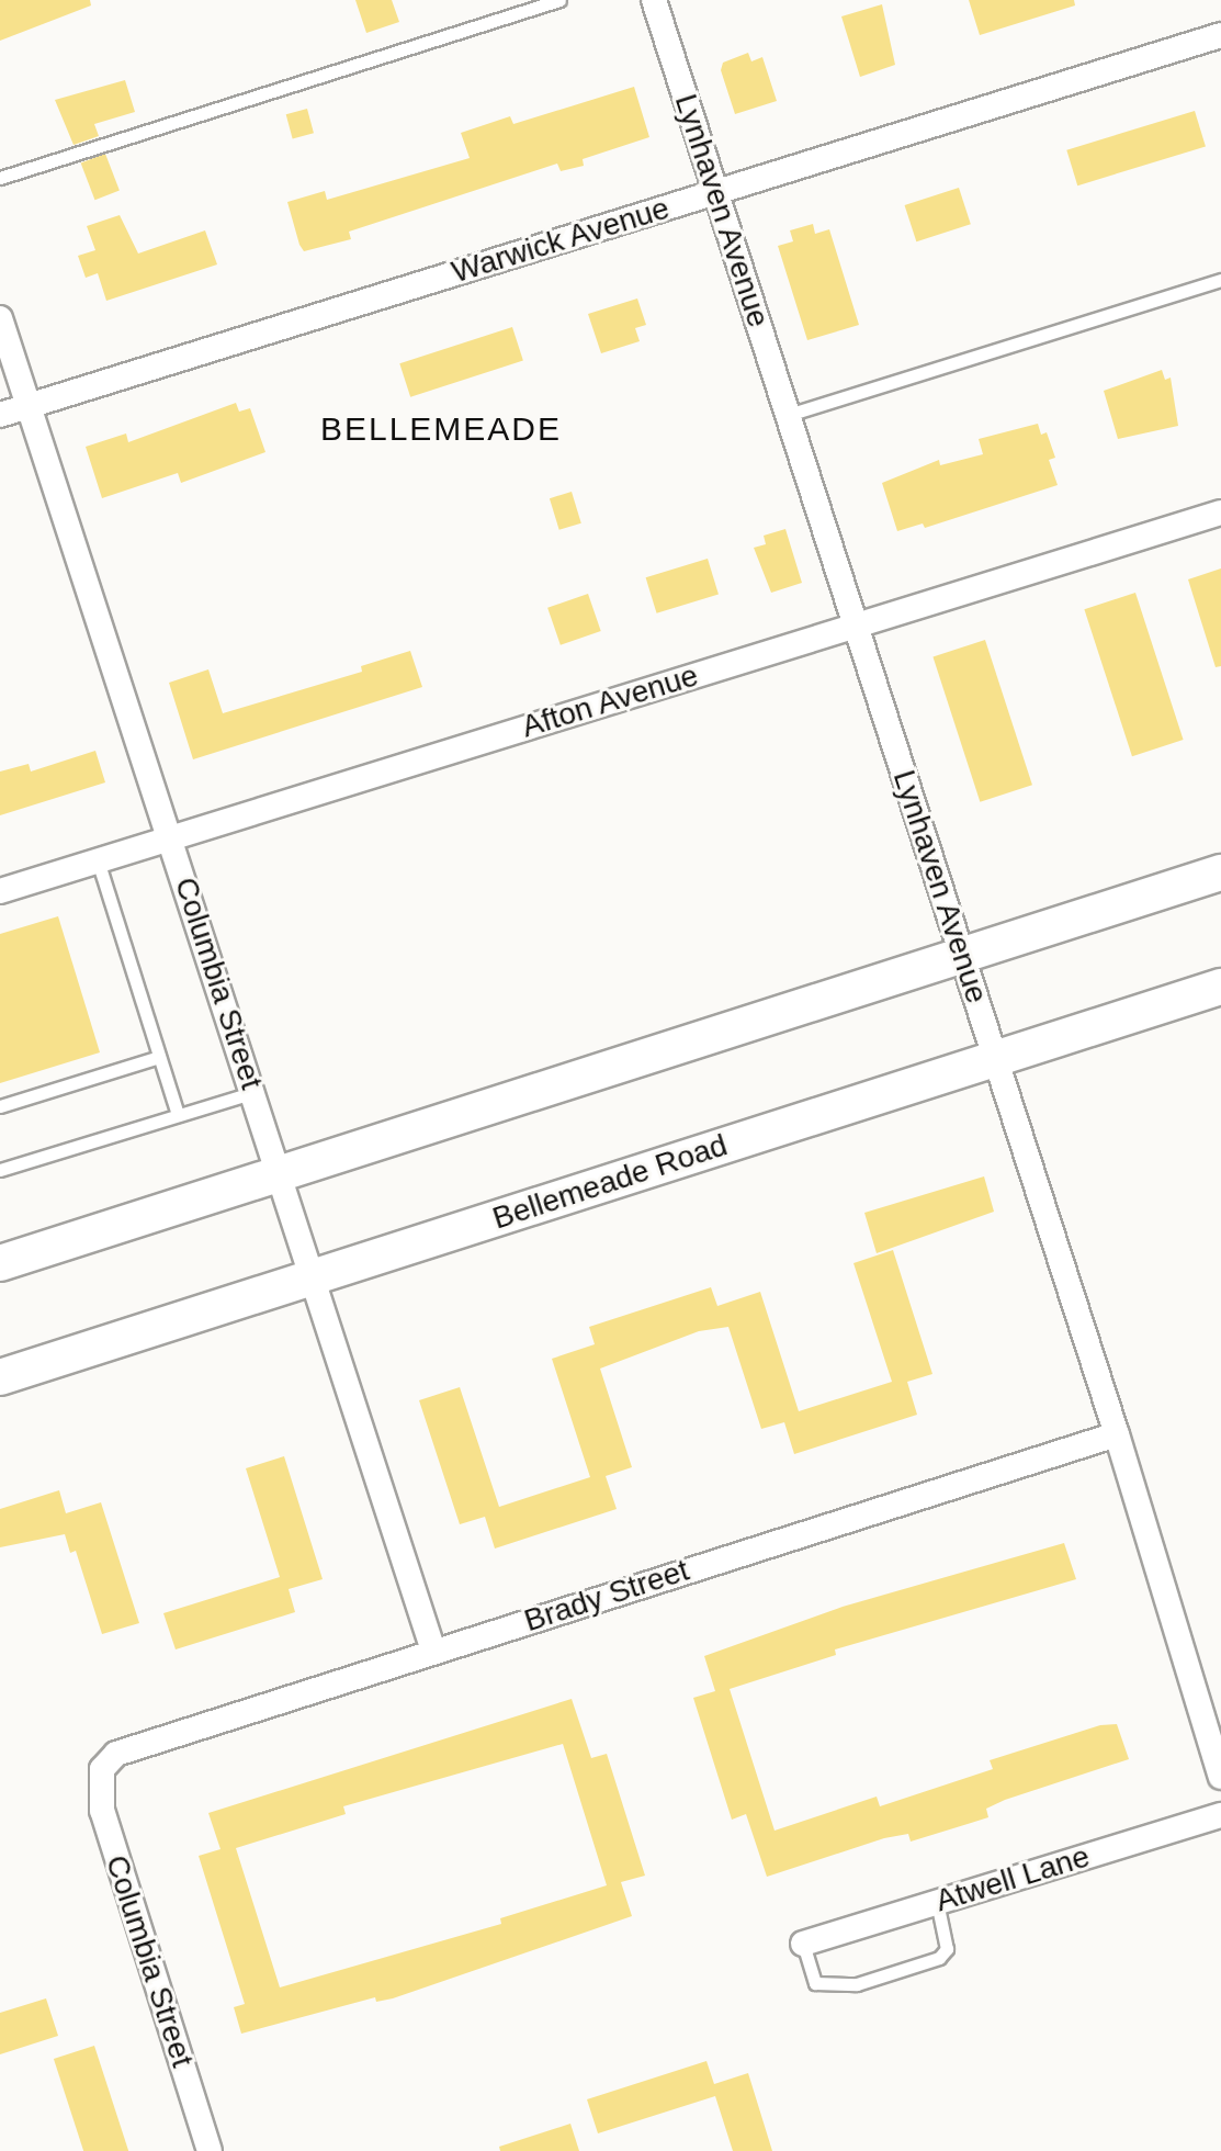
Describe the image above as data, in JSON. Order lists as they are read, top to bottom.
{
  "streets": {
    "main road": ["Bellemeade Road"],
    "street": [
      "Lynhaven Avenue",
      "Warwick Avenue",
      "Afton Avenue",
      "Columbia Street",
      "Brady Street",
      "Atwell Lane"
    ]
  },
  "crossings": [
    ["Lynhaven Avenue", "Warwick Avenue"],
    ["Lynhaven Avenue", "Afton Avenue"],
    ["Lynhaven Avenue", "Bellemeade Road"],
    ["Lynhaven Avenue", "Brady Street"],
    ["Warwick Avenue", "Columbia Street"],
    ["Afton Avenue", "Columbia Street"],
    ["Columbia Street", "Bellemeade Road"],
    ["Columbia Street", "Brady Street"]
  ],
  "districts": ["BELLEMEADE"]
}
